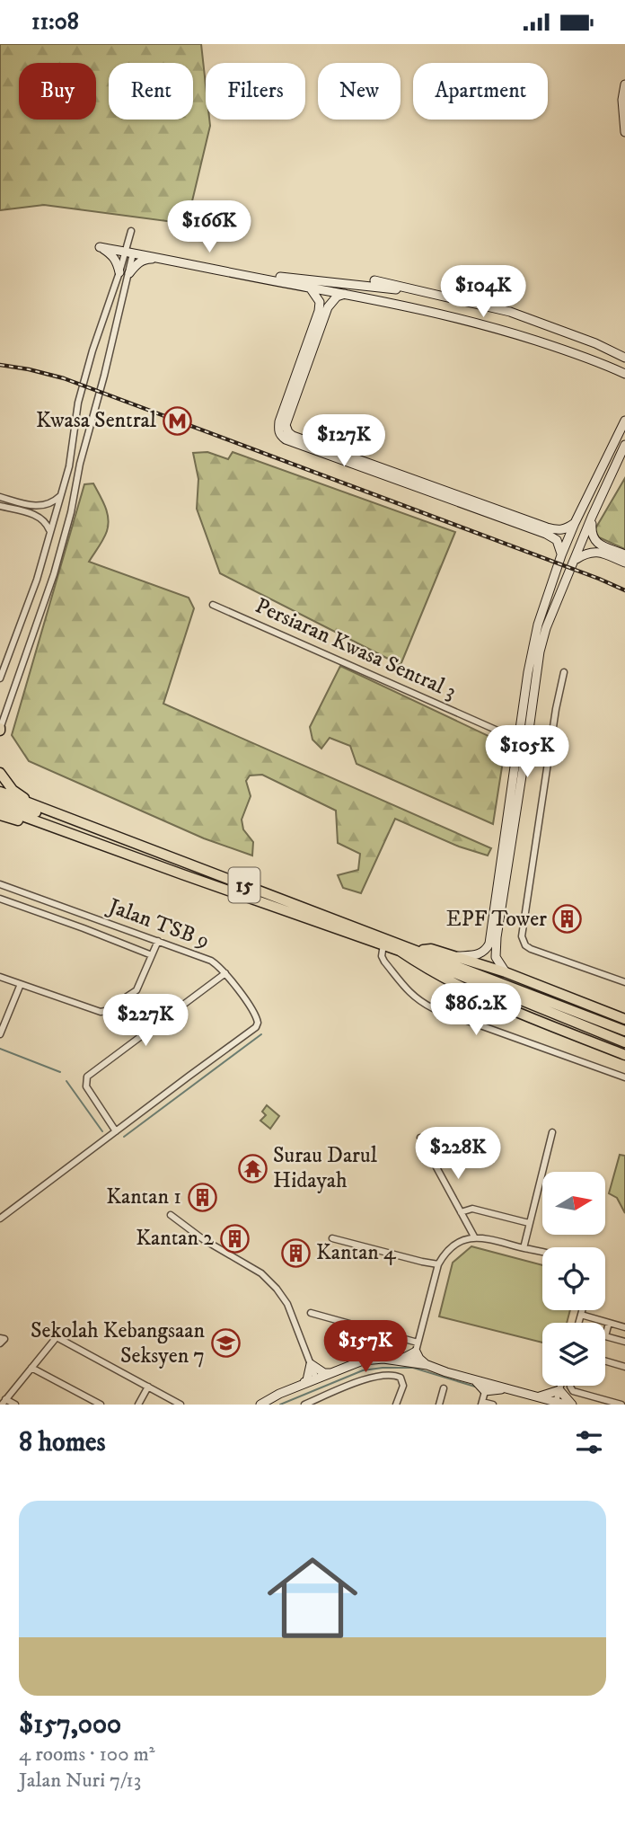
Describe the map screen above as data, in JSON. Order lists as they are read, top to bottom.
{
  "streets": {
    "highway": ["15"],
    "street": ["Persiaran Kwasa Sentral 3", "Jalan TSB 9"]
  },
  "places": {
    "metro station": ["Kwasa Sentral"],
    "building": [
      "EPF Tower",
      "Kantan 1",
      "Kantan 2",
      "Kantan 4"
    ],
    "temple": ["Surau Darul Hidayah"],
    "school or university": ["Sekolah Kebangsaan Seksyen 7"]
  },
  "north": "right",
  "page": {
    "status": "11:08",
    "chip": [
      "Buy",
      "Rent",
      "Filters",
      "New",
      "Apartment"
    ],
    "price": [
      "$166K",
      "$104K",
      "$127K",
      "$105K",
      "$86.2K",
      "$227K",
      "$228K",
      "$157K"
    ],
    "heading": "8 homes",
    "list": [
      {
        "name": "$157,000",
        "note": "4 rooms · 100 m² · Jalan Nuri 7/13"
      }
    ]
  }
}
